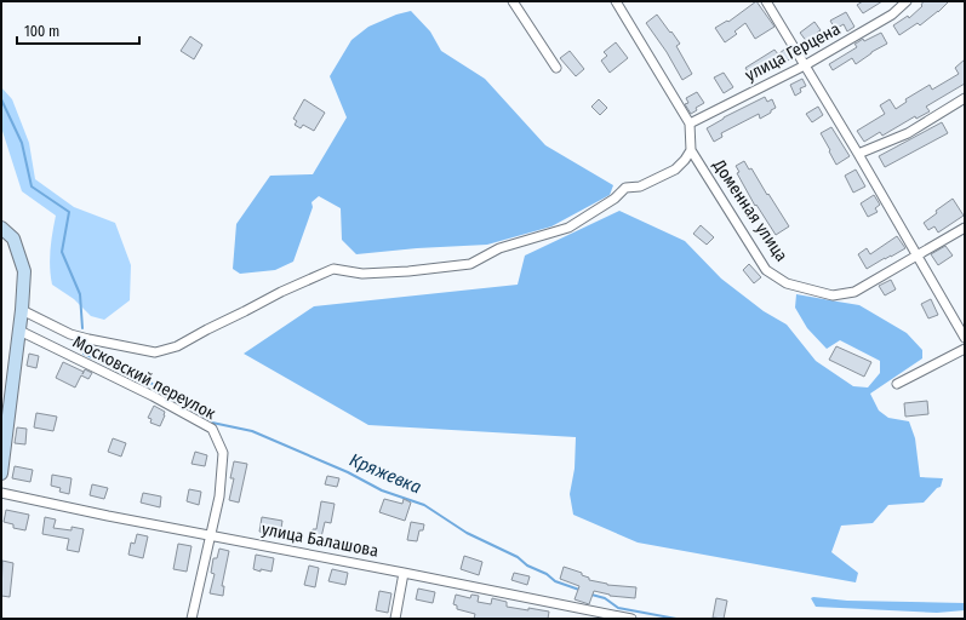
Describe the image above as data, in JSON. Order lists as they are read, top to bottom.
{
  "streets": {
    "street": [
      "улица Герцена",
      "Доменная улица",
      "Московский переулок",
      "улица Балашова"
    ]
  },
  "crossings": [
    ["улица Герцена", "Доменная улица"],
    ["Московский переулок", "улица Балашова"]
  ],
  "water": ["Кряжевка"],
  "scale_bar": "100 m"
}
